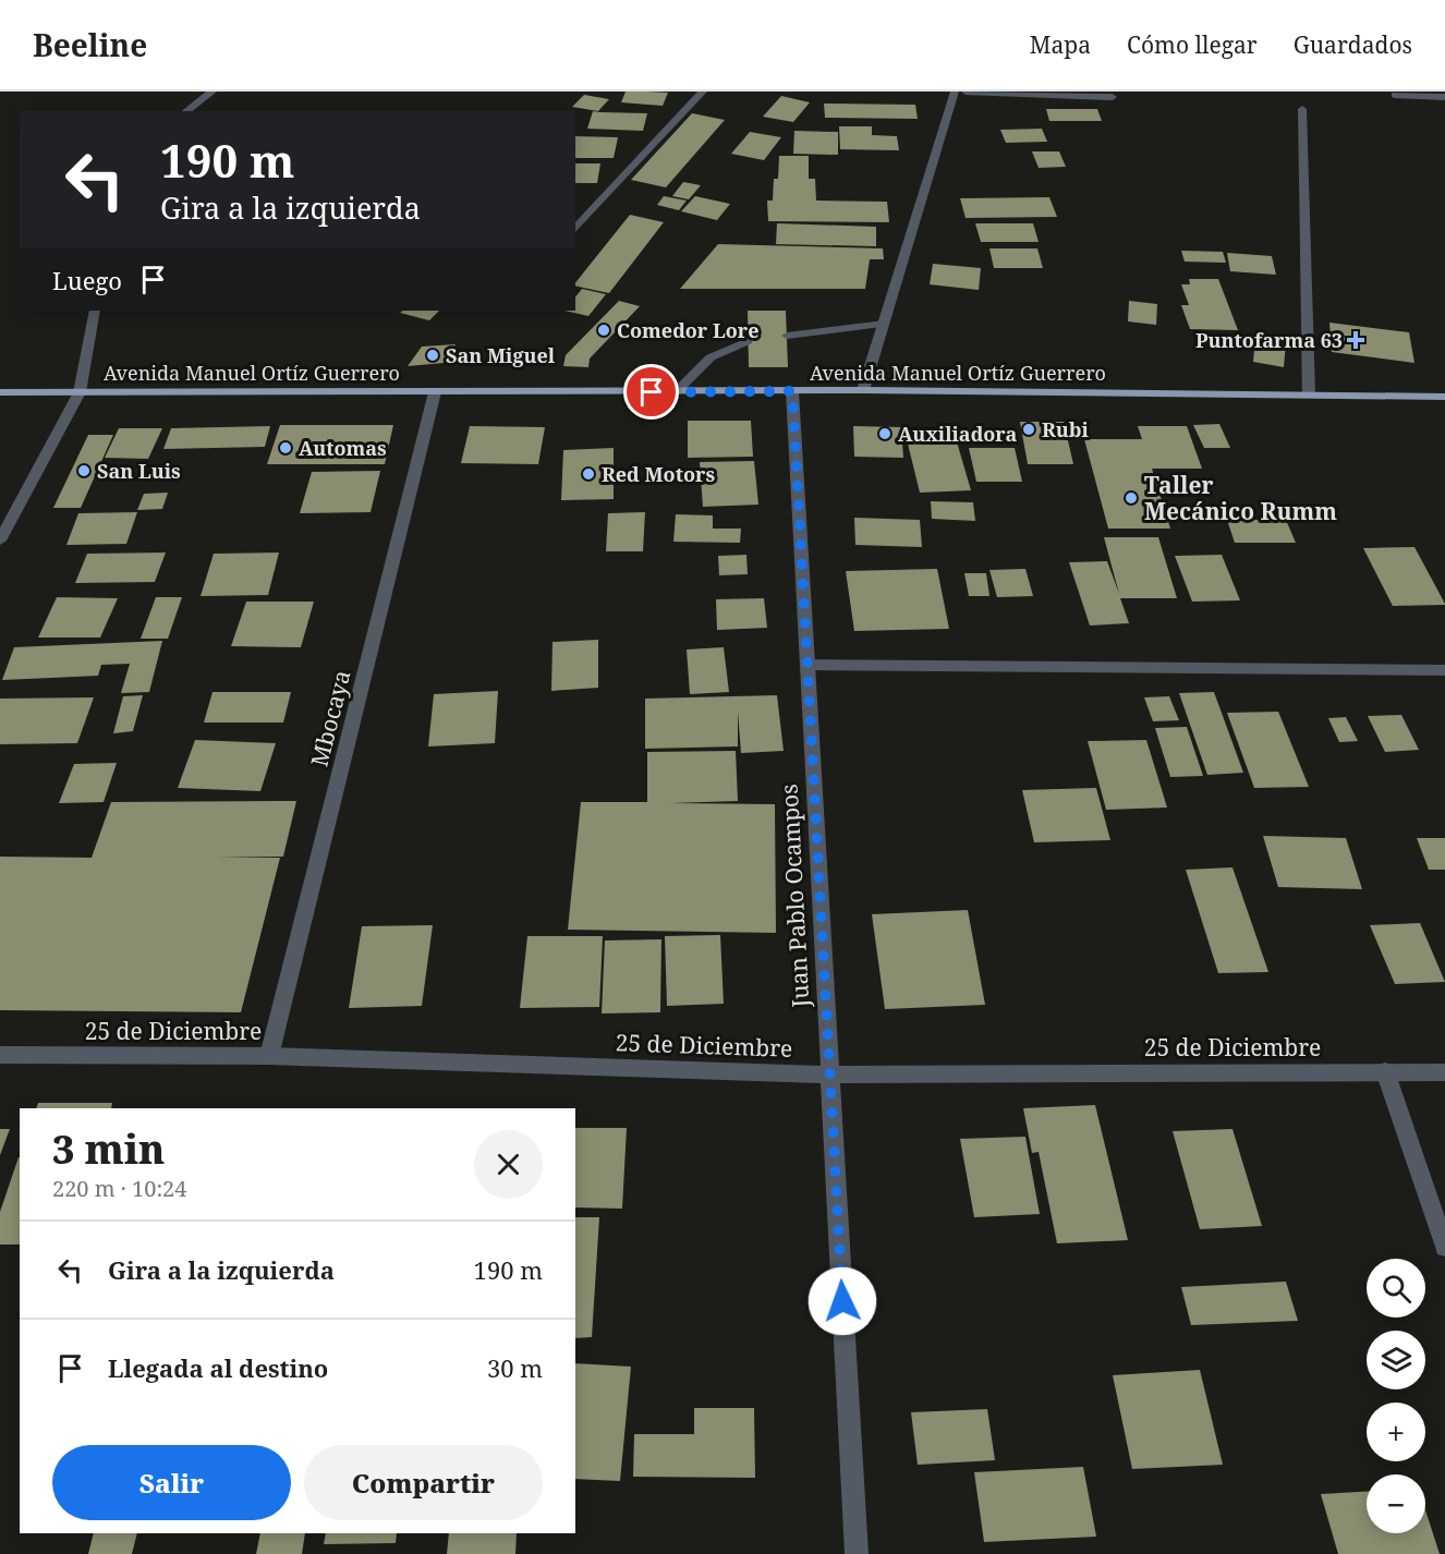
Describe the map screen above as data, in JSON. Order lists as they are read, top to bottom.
{
  "streets": {
    "main road": ["Avenida Manuel Ortíz Guerrero"],
    "street": ["Mbocaya", "Juan Pablo Ocampos", "25 de Diciembre"]
  },
  "crossings": [
    ["Avenida Manuel Ortíz Guerrero", "Mbocaya"],
    ["Avenida Manuel Ortíz Guerrero", "Juan Pablo Ocampos"],
    ["Mbocaya", "25 de Diciembre"],
    ["Juan Pablo Ocampos", "25 de Diciembre"]
  ],
  "places": {
    "other": [
      "Comedor Lore",
      "San Miguel",
      "Rubi",
      "Auxiliadora",
      "Automas",
      "San Luis",
      "Red Motors",
      "Taller Mecánico Rumm"
    ],
    "health": ["Puntofarma 63"]
  },
  "page": {
    "header": "Beeline",
    "nav": ["Mapa", "Cómo llegar", "Guardados"],
    "turn": ["190 m", "Gira a la izquierda"],
    "then": "Luego",
    "heading": ["3 min", "220 m · 10:24"],
    "list": [
      {
        "name": "Gira a la izquierda",
        "value": "190 m"
      },
      {
        "name": "Llegada al destino",
        "value": "30 m"
      }
    ],
    "map_buttons": ["+", "−"],
    "buttons": ["Salir", "Compartir"]
  }
}
